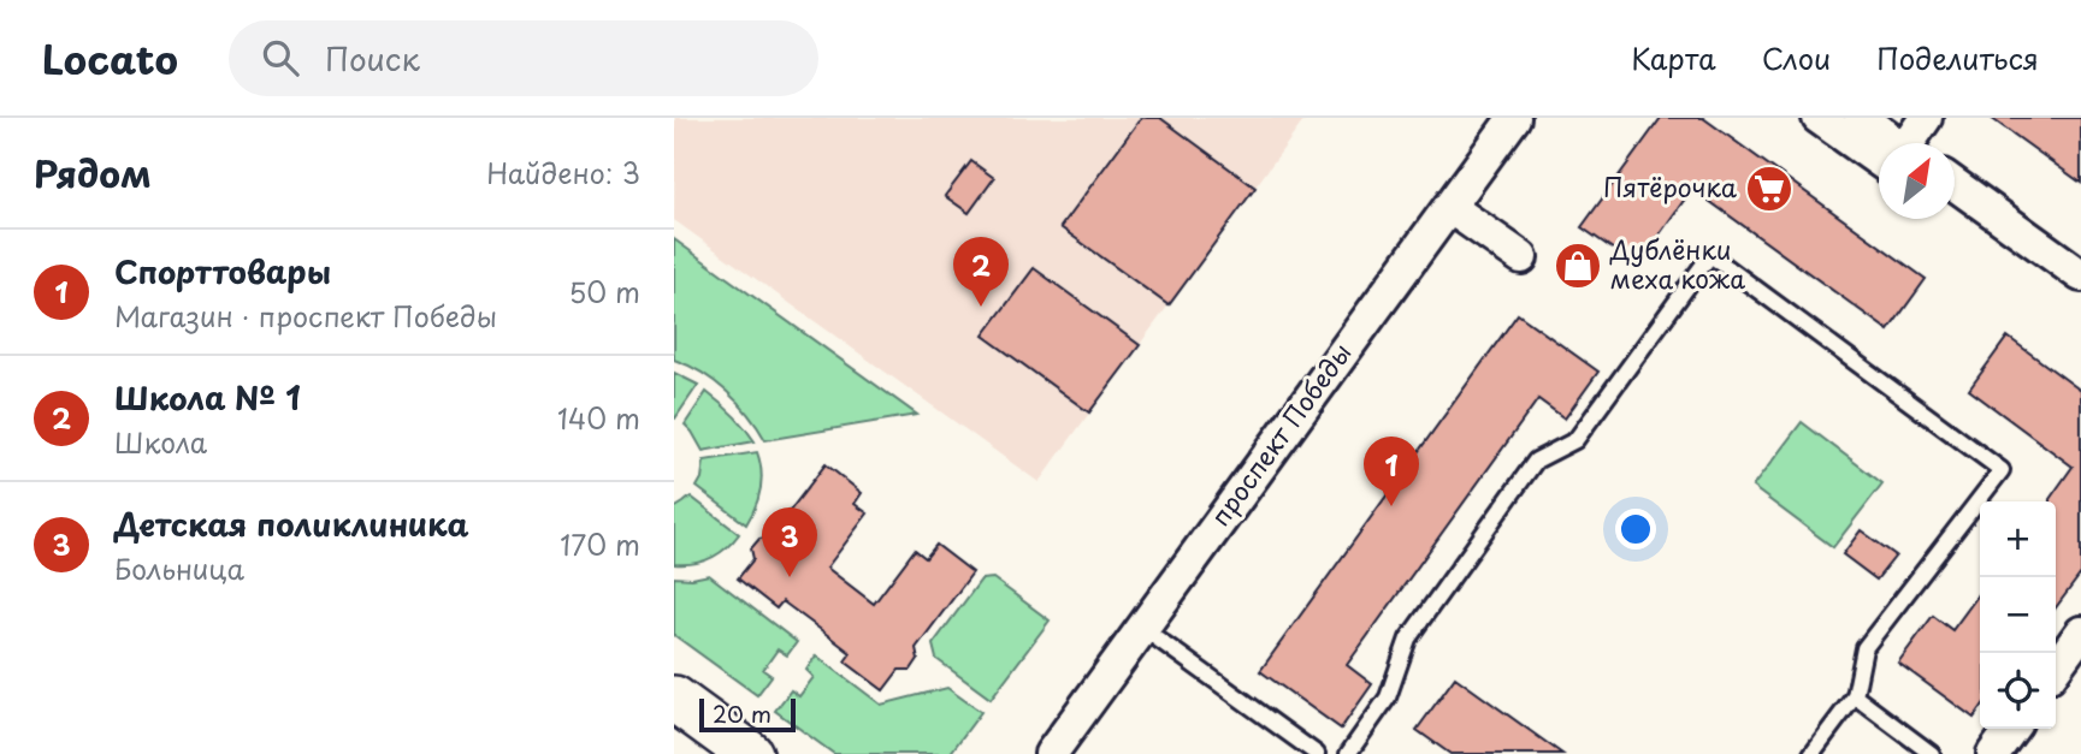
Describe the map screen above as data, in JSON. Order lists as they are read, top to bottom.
{
  "streets": {
    "street": ["проспект Победы"]
  },
  "places": {
    "supermarket": ["Пятёрочка"],
    "shop": ["Дублёнки меха кожа"]
  },
  "scale_bar": "20 m",
  "north": "top right",
  "page": {
    "header": "Locato",
    "search": "Поиск",
    "nav": ["Карта", "Слои", "Поделиться"],
    "heading": ["Рядом", "Найдено: 3"],
    "list": [
      {
        "mark": "1",
        "name": "Спорттовары",
        "note": "Магазин · проспект Победы",
        "value": "50 m"
      },
      {
        "mark": "2",
        "name": "Школа № 1",
        "note": "Школа",
        "value": "140 m"
      },
      {
        "mark": "3",
        "name": "Детская поликлиника",
        "note": "Больница",
        "value": "170 m"
      }
    ],
    "pins": ["2", "1", "3"],
    "map_buttons": ["+", "−"],
    "scale": "20 m"
  }
}
